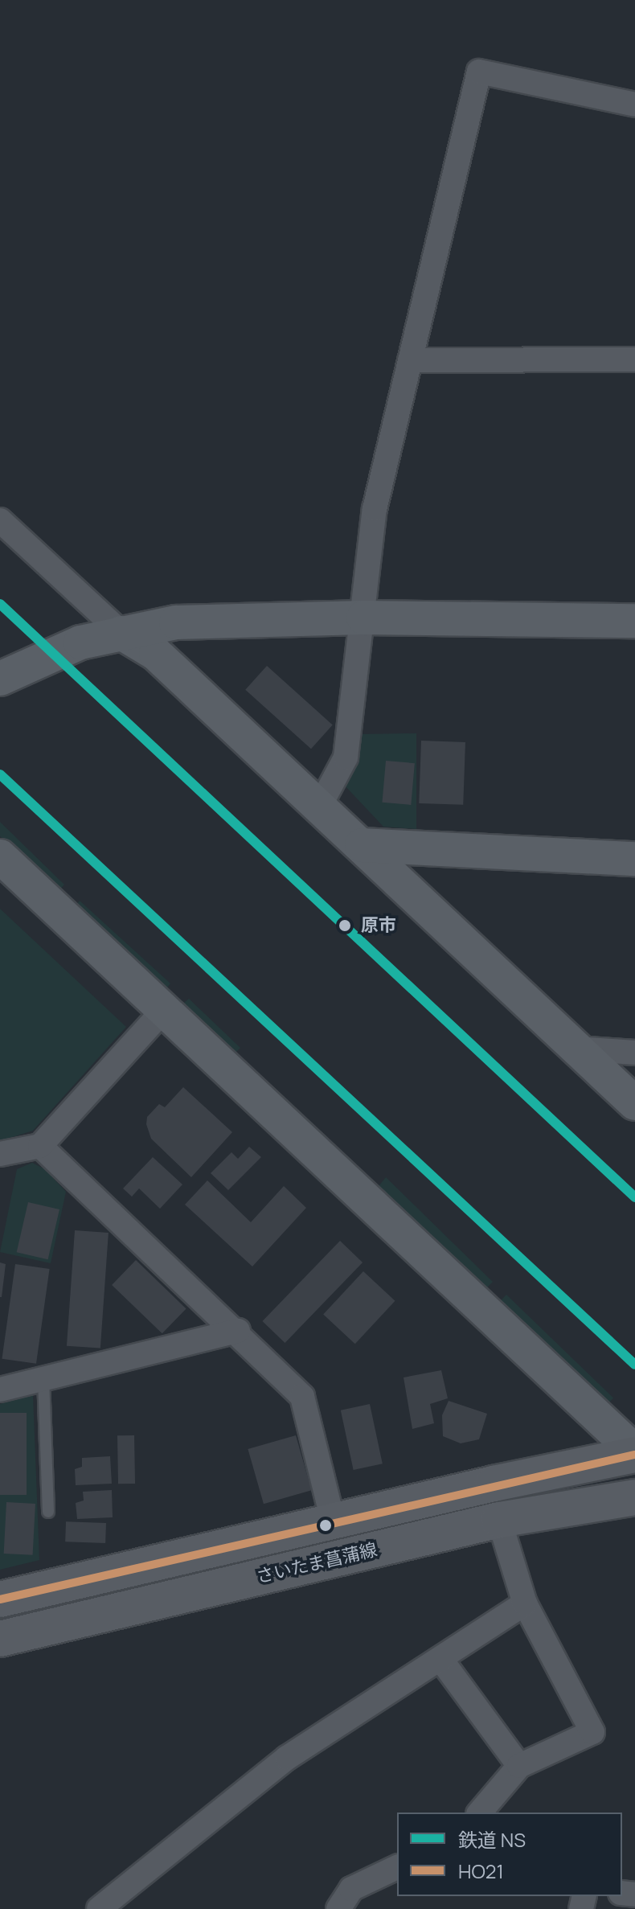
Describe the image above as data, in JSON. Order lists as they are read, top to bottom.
{
  "streets": {
    "main road": ["さいたま菖蒲線"]
  },
  "places": ["原市"],
  "lines": ["rail line NS", "transit line HO21"],
  "legend": ["鉄道 NS", "HO21"]
}
